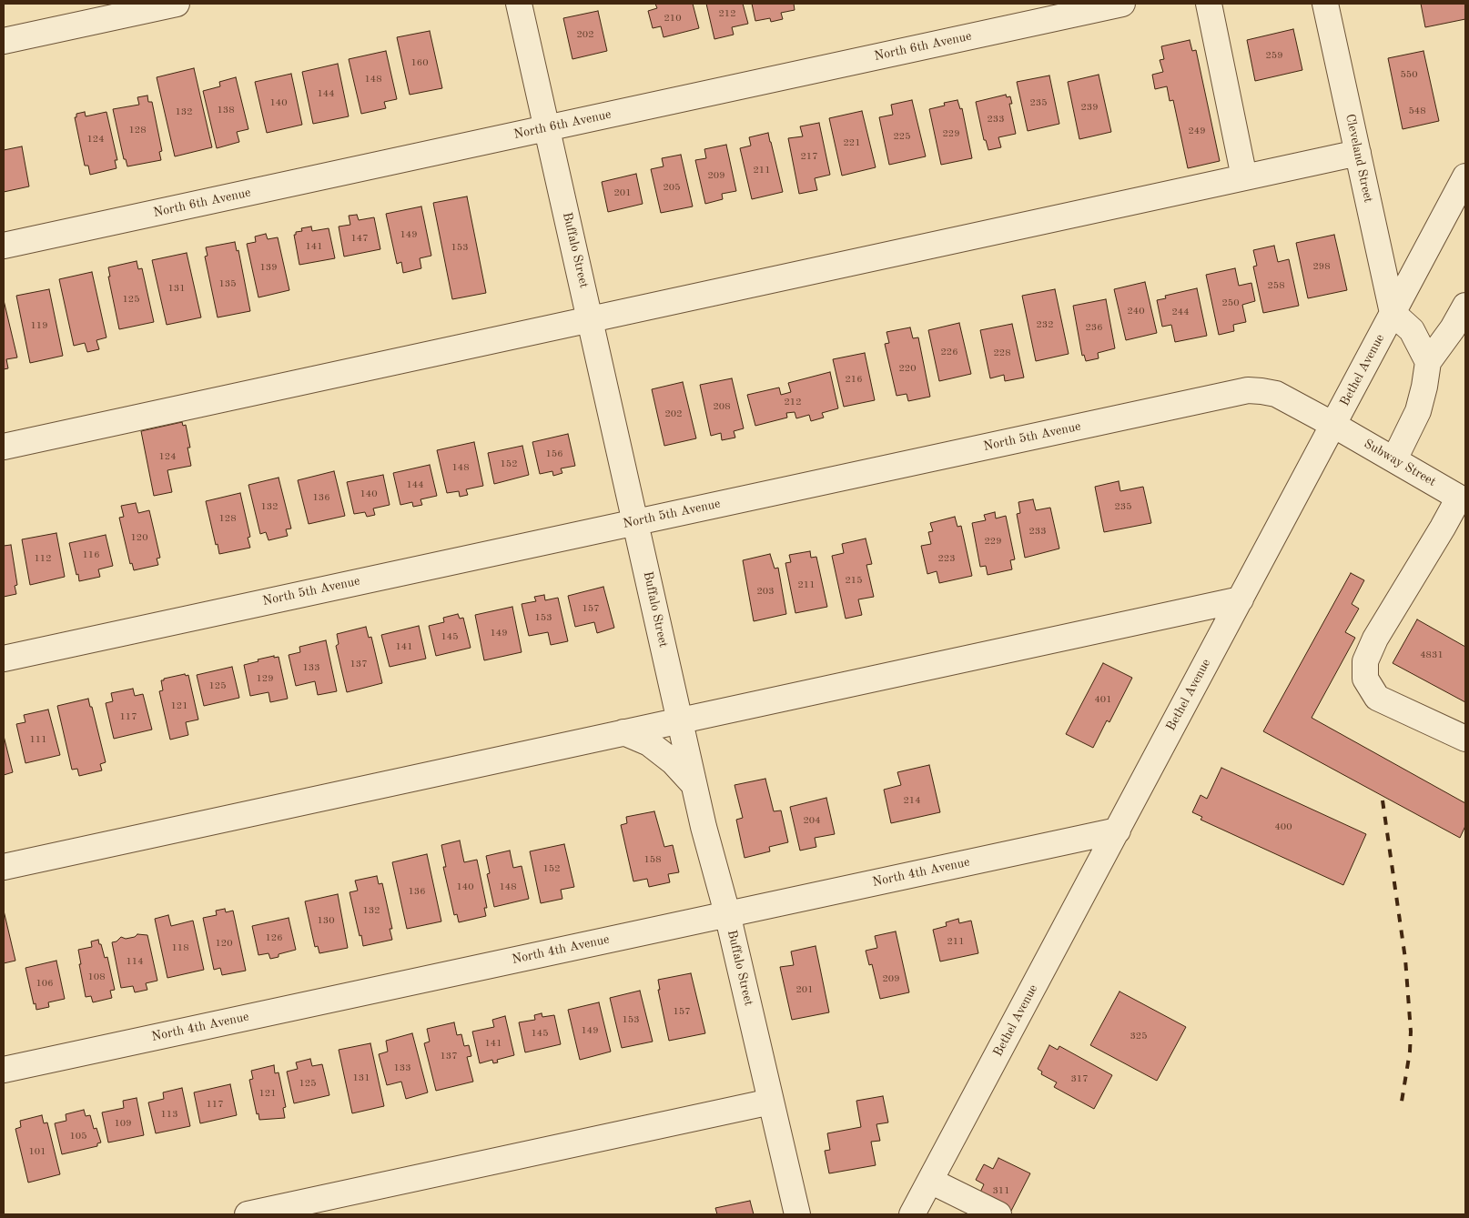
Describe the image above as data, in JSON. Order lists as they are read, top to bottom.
{
  "streets": {
    "street": [
      "North 6th Avenue",
      "Cleveland Street",
      "Buffalo Street",
      "Bethel Avenue",
      "North 5th Avenue",
      "Subway Street",
      "North 4th Avenue"
    ]
  },
  "crossings": [
    ["North 6th Avenue", "Buffalo Street"],
    ["Cleveland Street", "Bethel Avenue"],
    ["Buffalo Street", "North 5th Avenue"],
    ["Buffalo Street", "North 4th Avenue"],
    ["Bethel Avenue", "North 5th Avenue"],
    ["Bethel Avenue", "Subway Street"],
    ["Bethel Avenue", "North 4th Avenue"],
    ["North 5th Avenue", "Subway Street"]
  ],
  "house_numbers": [
    "212",
    "210",
    "202",
    "259",
    "160",
    "550",
    "148",
    "144",
    "140",
    "235",
    "239",
    "138",
    "548",
    "132",
    "233",
    "128",
    "249",
    "229",
    "225",
    "124",
    "221",
    "217",
    "211",
    "209",
    "205",
    "201",
    "149",
    "147",
    "141",
    "153",
    "298",
    "139",
    "135",
    "258",
    "131",
    "125",
    "250",
    "240",
    "244",
    "232",
    "119",
    "236",
    "226",
    "228",
    "220",
    "216",
    "212",
    "208",
    "202",
    "156",
    "124",
    "152",
    "148",
    "144",
    "140",
    "136",
    "132",
    "235",
    "128",
    "233",
    "120",
    "229",
    "116",
    "112",
    "223",
    "215",
    "211",
    "203",
    "157",
    "153",
    "149",
    "145",
    "141",
    "4831",
    "137",
    "133",
    "129",
    "125",
    "401",
    "121",
    "117",
    "111",
    "214",
    "204",
    "400",
    "158",
    "152",
    "140",
    "148",
    "136",
    "132",
    "130",
    "126",
    "211",
    "120",
    "118",
    "114",
    "108",
    "209",
    "106",
    "201",
    "157",
    "153",
    "149",
    "145",
    "325",
    "141",
    "137",
    "133",
    "131",
    "317",
    "125",
    "121",
    "117",
    "113",
    "109",
    "105",
    "101",
    "311"
  ]
}
